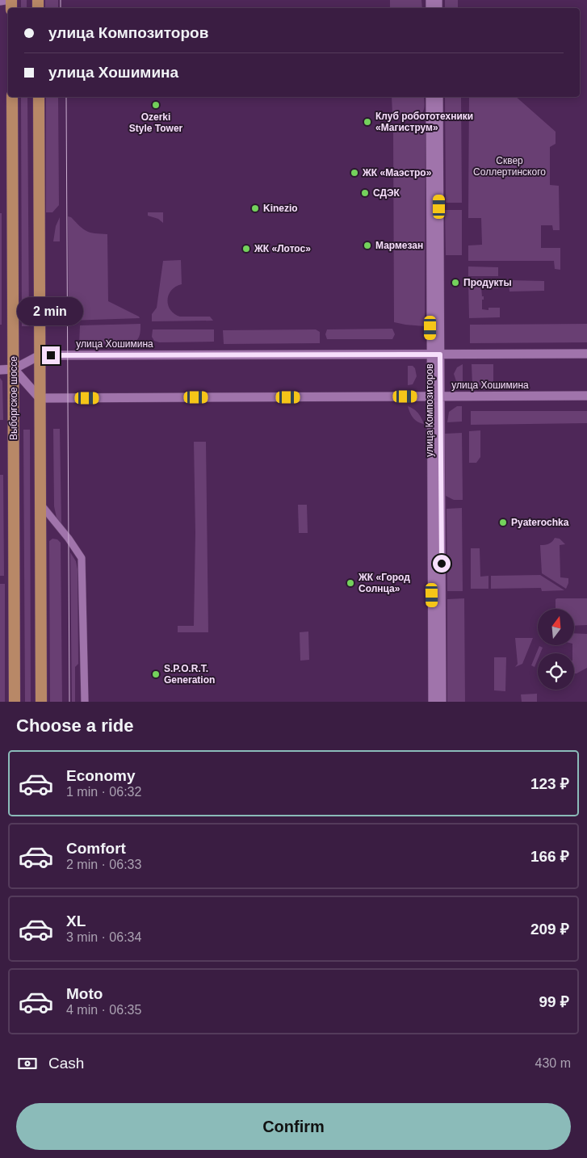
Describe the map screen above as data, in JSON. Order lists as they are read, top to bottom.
{
  "streets": {
    "main road": ["Выборгское шоссе"],
    "street": ["улица Хошимина", "улица Композиторов"]
  },
  "crossings": [
    ["улица Хошимина", "Выборгское шоссе"],
    ["улица Хошимина", "улица Композиторов"]
  ],
  "parks": ["Сквер Соллертинского"],
  "places": [
    "Ozerki Style Tower",
    "Клуб робототехники «Магиструм»",
    "ЖК «Маэстро»",
    "СДЭК",
    "Kinezio",
    "Мармезан",
    "ЖК «Лотос»",
    "Продукты",
    "Pyaterochka",
    "ЖК «Город Солнца»",
    "S.P.O.R.T. Generation"
  ],
  "north": "top",
  "page": {
    "banner": ["улица Композиторов", "улица Хошимина"],
    "bubble": "2 min",
    "heading": "Choose a ride",
    "list": [
      {
        "name": "Economy",
        "note": "1 min · 06:32",
        "value": "123 ₽"
      },
      {
        "name": "Comfort",
        "note": "2 min · 06:33",
        "value": "166 ₽"
      },
      {
        "name": "XL",
        "note": "3 min · 06:34",
        "value": "209 ₽"
      },
      {
        "name": "Moto",
        "note": "4 min · 06:35",
        "value": "99 ₽"
      }
    ],
    "pay": ["Cash", "430 m"],
    "buttons": "Confirm"
  }
}
